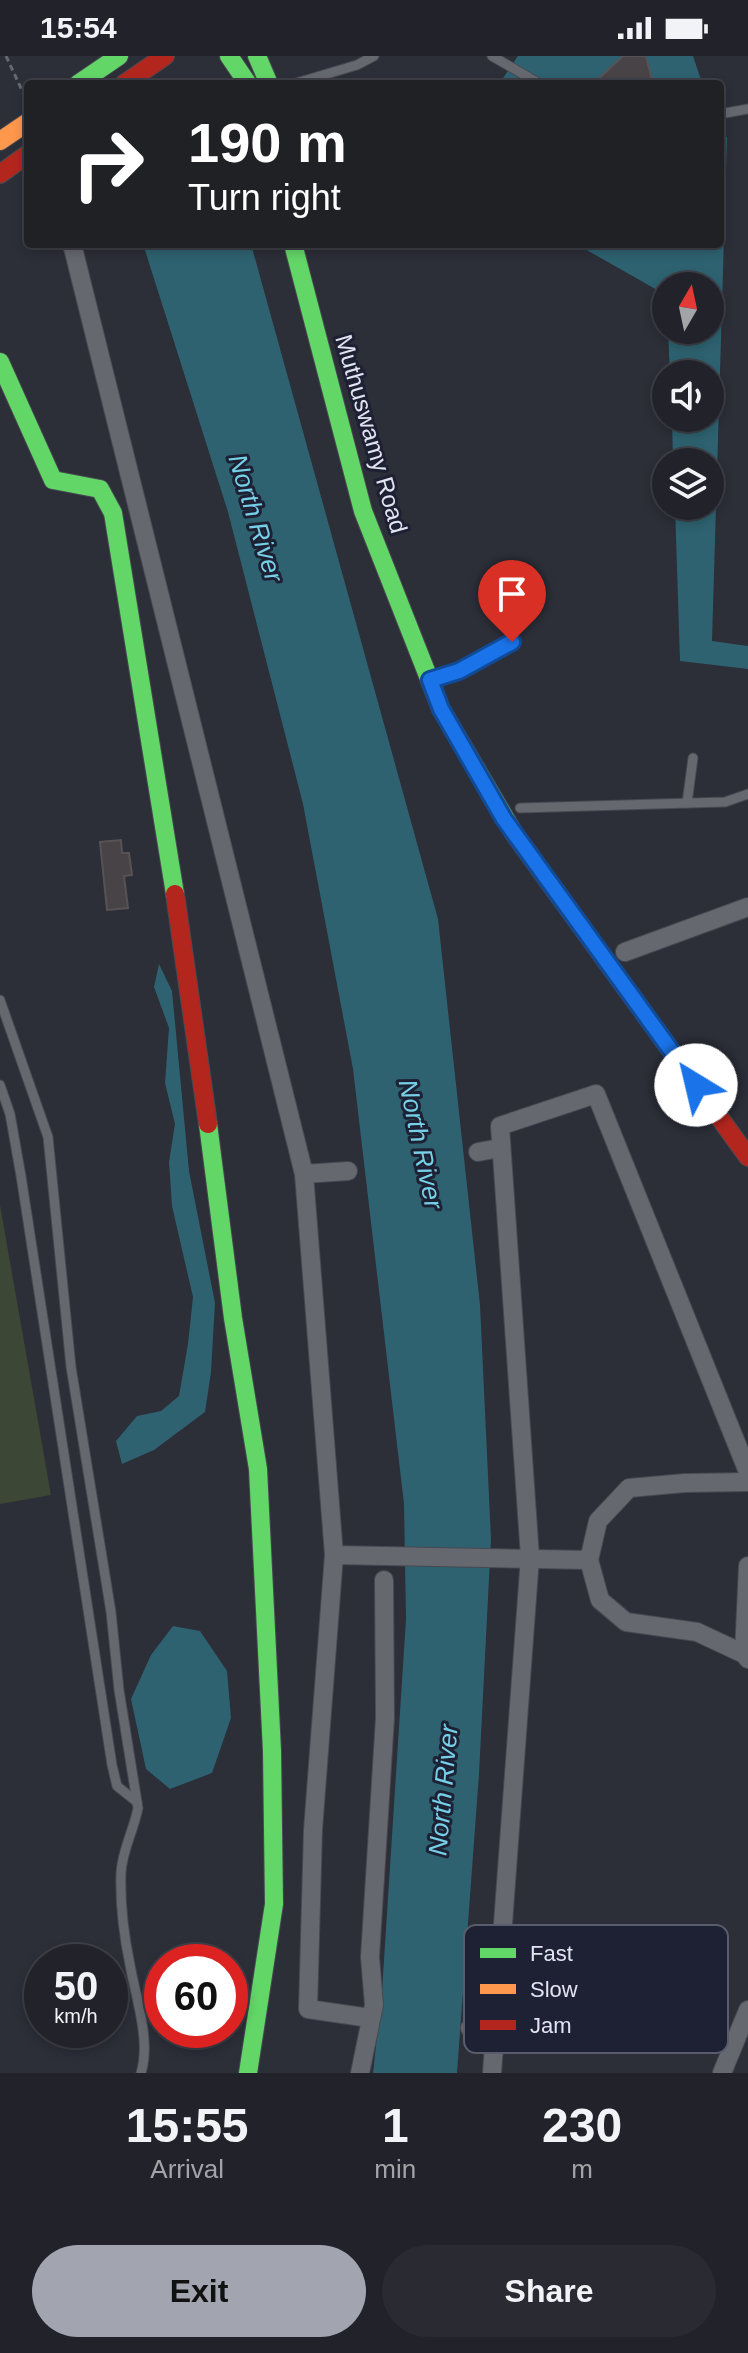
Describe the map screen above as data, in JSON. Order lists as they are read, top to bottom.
{
  "streets": {
    "street": ["Muthuswamy Road"]
  },
  "water": ["North River"],
  "legend": ["Fast", "Slow", "Jam"],
  "north": "top",
  "page": {
    "status": "15:54",
    "turn": ["190 m", "Turn right"],
    "speed": "50 km/h",
    "limit": "60",
    "eta": [
      "15:55",
      "Arrival",
      "1",
      "min",
      "230",
      "m"
    ],
    "buttons": ["Exit", "Share"]
  }
}
